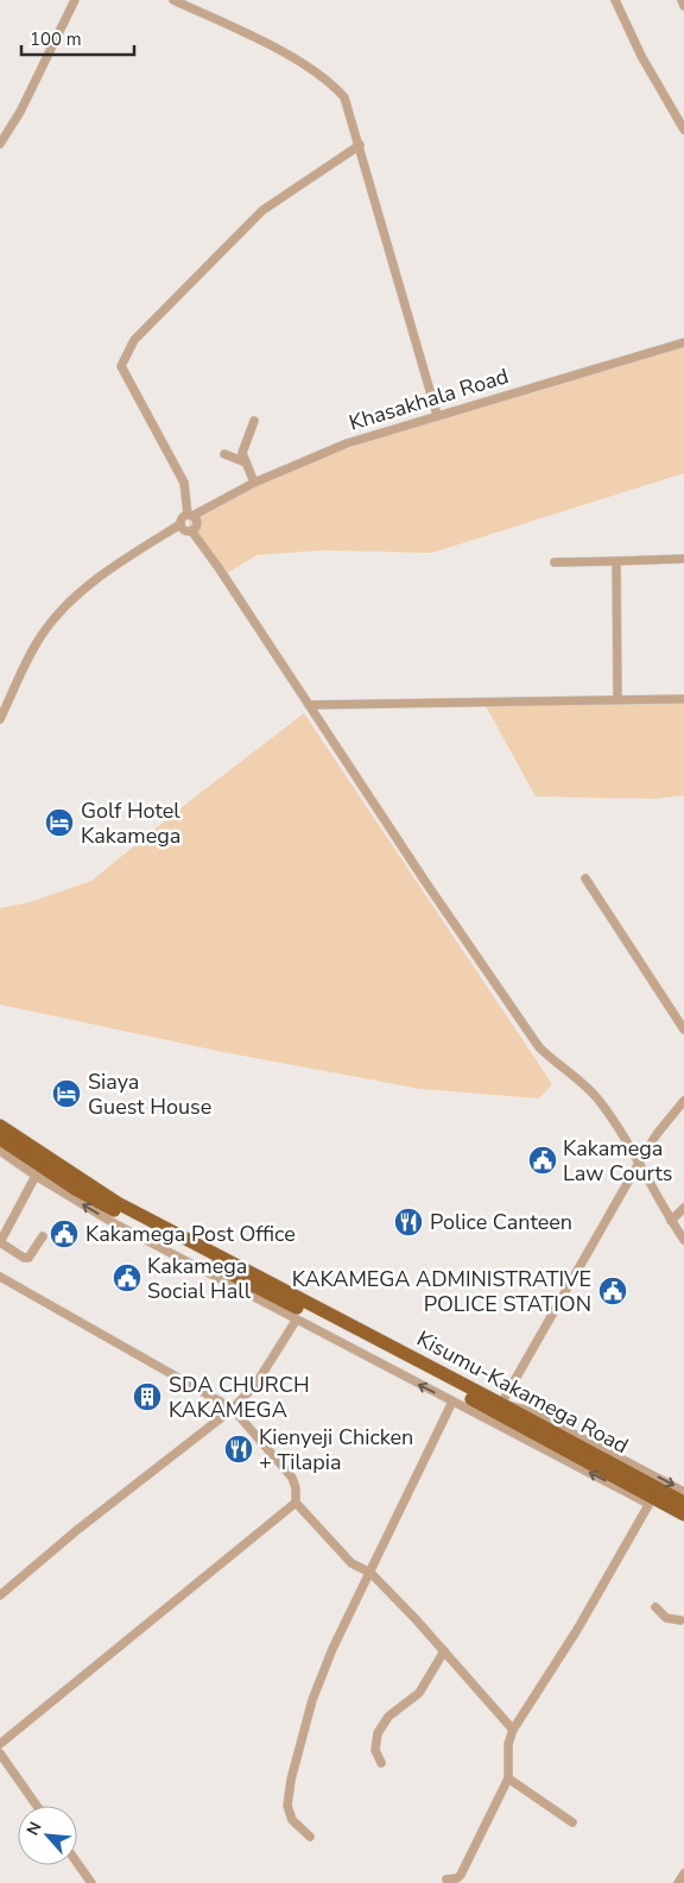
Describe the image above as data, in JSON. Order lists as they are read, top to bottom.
{
  "streets": {
    "highway": ["Kisumu-Kakamega Road"],
    "street": ["Khasakhala Road"]
  },
  "places": {
    "hotel": ["Golf Hotel Kakamega", "Siaya Guest House"],
    "public building": [
      "Kakamega Law Courts",
      "Kakamega Post Office",
      "Kakamega Social Hall",
      "KAKAMEGA ADMINISTRATIVE POLICE STATION"
    ],
    "restaurant": ["Police Canteen", "Kienyeji Chicken + Tilapia"],
    "building": ["SDA CHURCH KAKAMEGA"]
  },
  "scale_bar": "100 m",
  "north": "top left"
}
